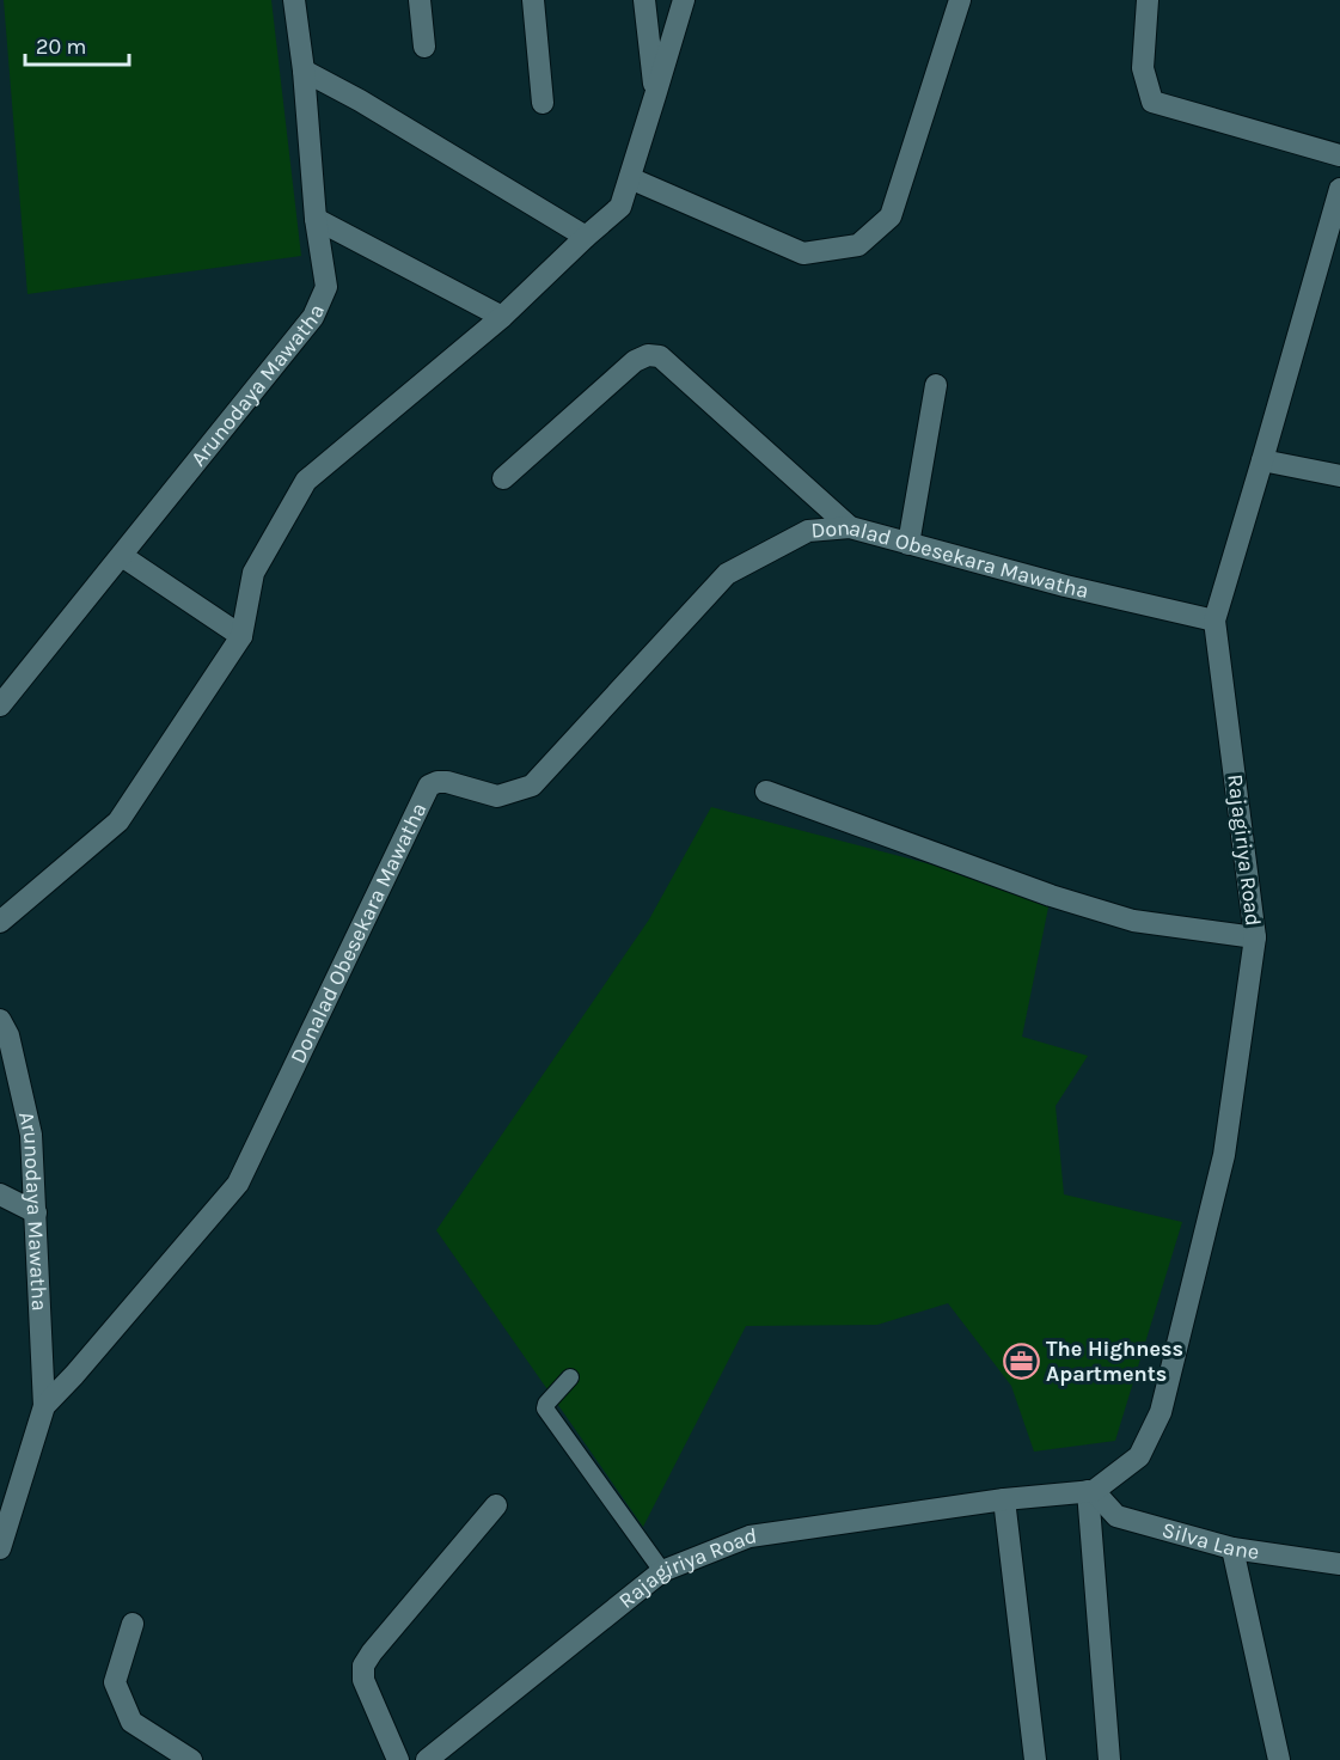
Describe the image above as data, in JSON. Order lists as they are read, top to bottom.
{
  "streets": {
    "street": [
      "Arunodaya Mawatha",
      "Donalad Obesekara Mawatha",
      "Rajagiriya Road",
      "Silva Lane"
    ]
  },
  "crossings": [
    ["Arunodaya Mawatha", "Donalad Obesekara Mawatha"],
    ["Donalad Obesekara Mawatha", "Rajagiriya Road"],
    ["Rajagiriya Road", "Silva Lane"]
  ],
  "places": {
    "office": ["The Highness Apartments"]
  },
  "scale_bar": "20 m"
}
